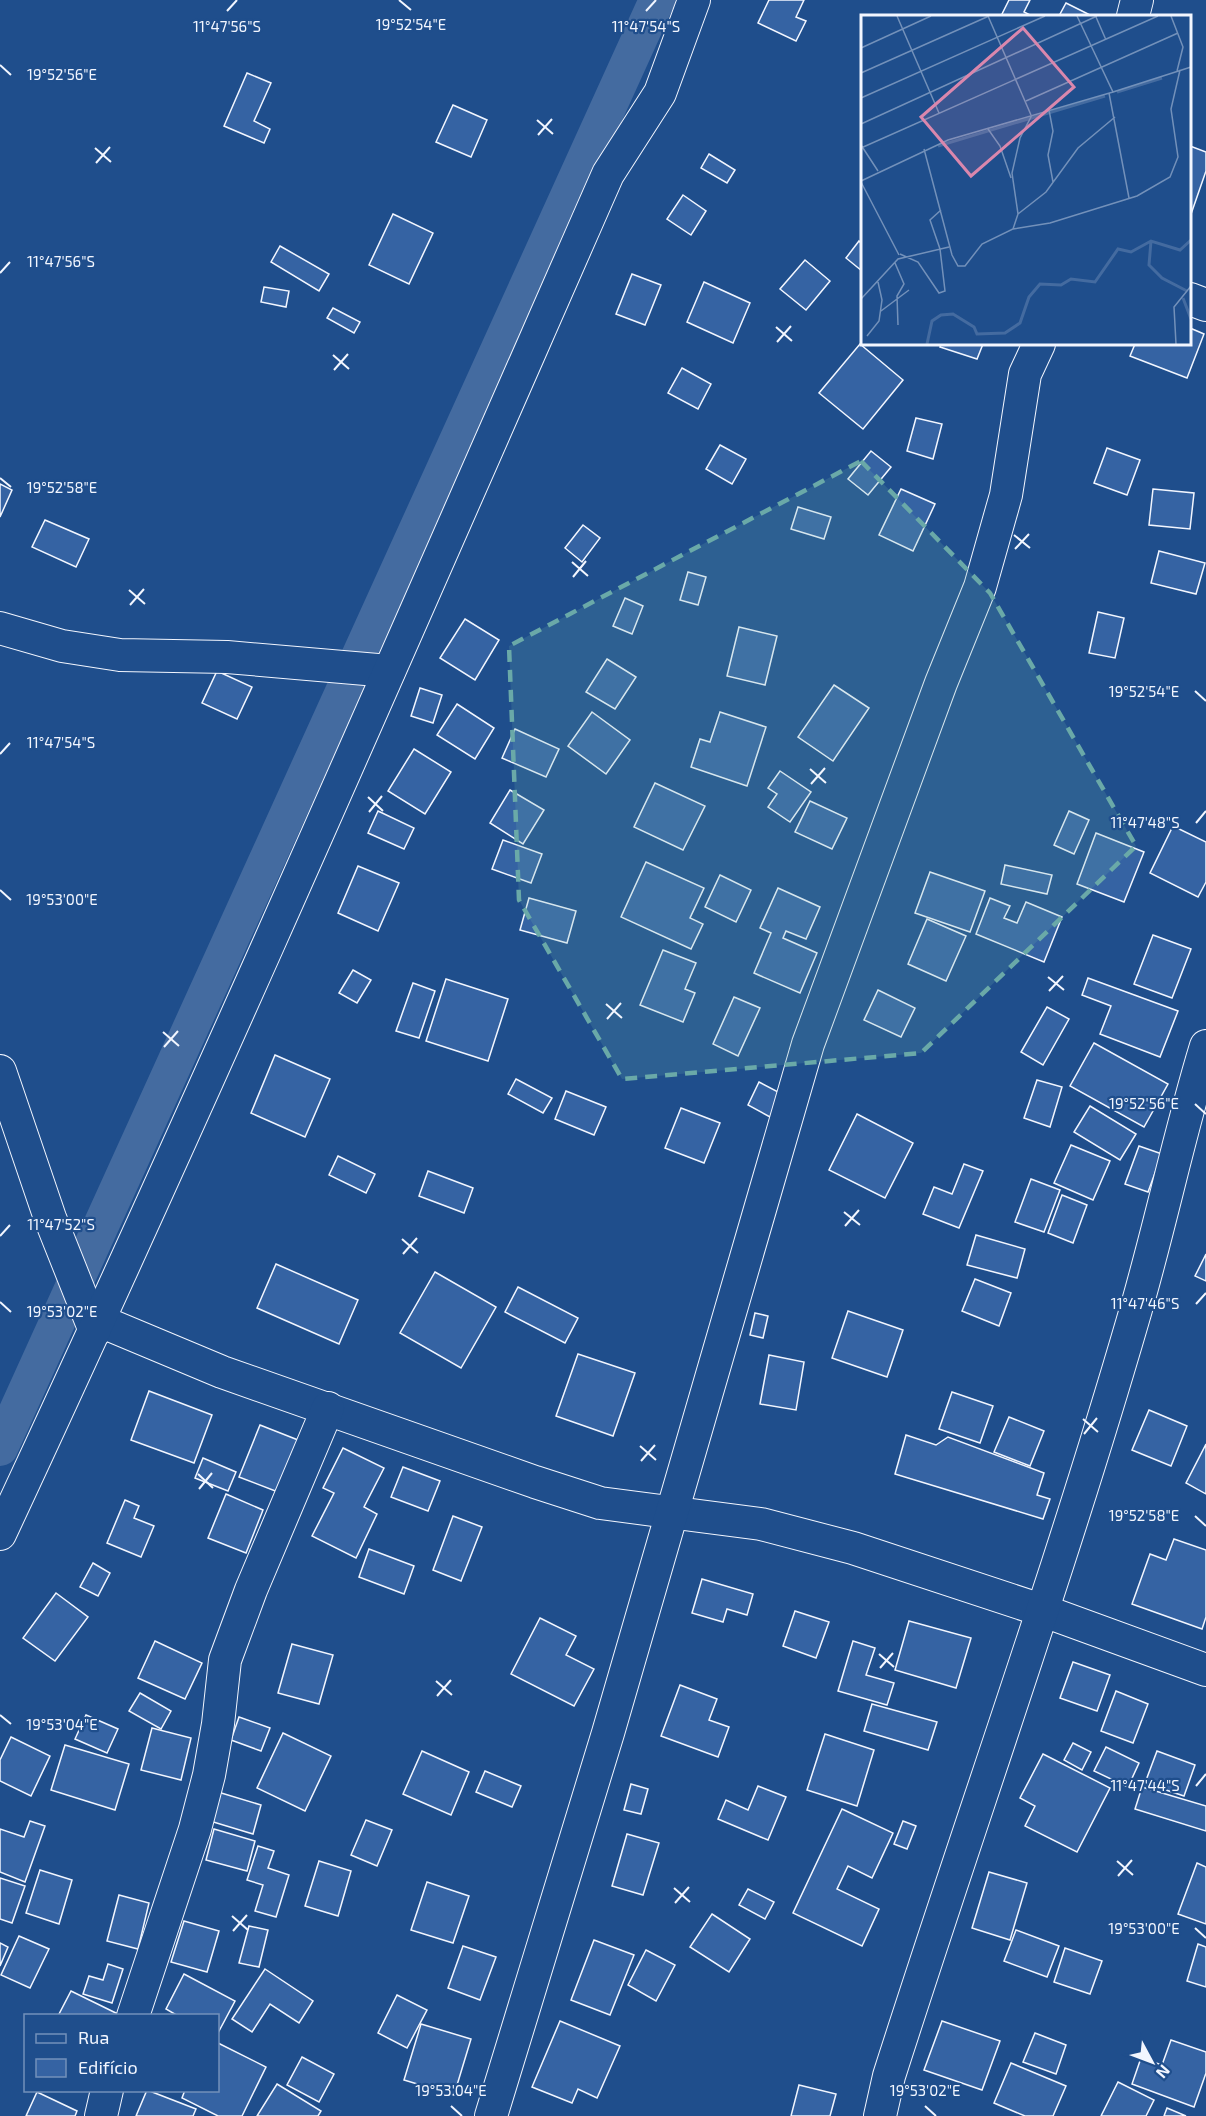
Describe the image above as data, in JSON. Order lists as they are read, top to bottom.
{
  "legend": ["Rua", "Edifício"],
  "north": "bottom right",
  "coordinates": [
    "19°52'54\"E",
    "11°47'56\"S",
    "11°47'54\"S",
    "19°52'56\"E",
    "19°52'58\"E",
    "11°47'48\"S",
    "19°53'00\"E",
    "11°47'52\"S",
    "11°47'46\"S",
    "19°53'02\"E",
    "19°53'04\"E",
    "11°47'44\"S"
  ]
}
